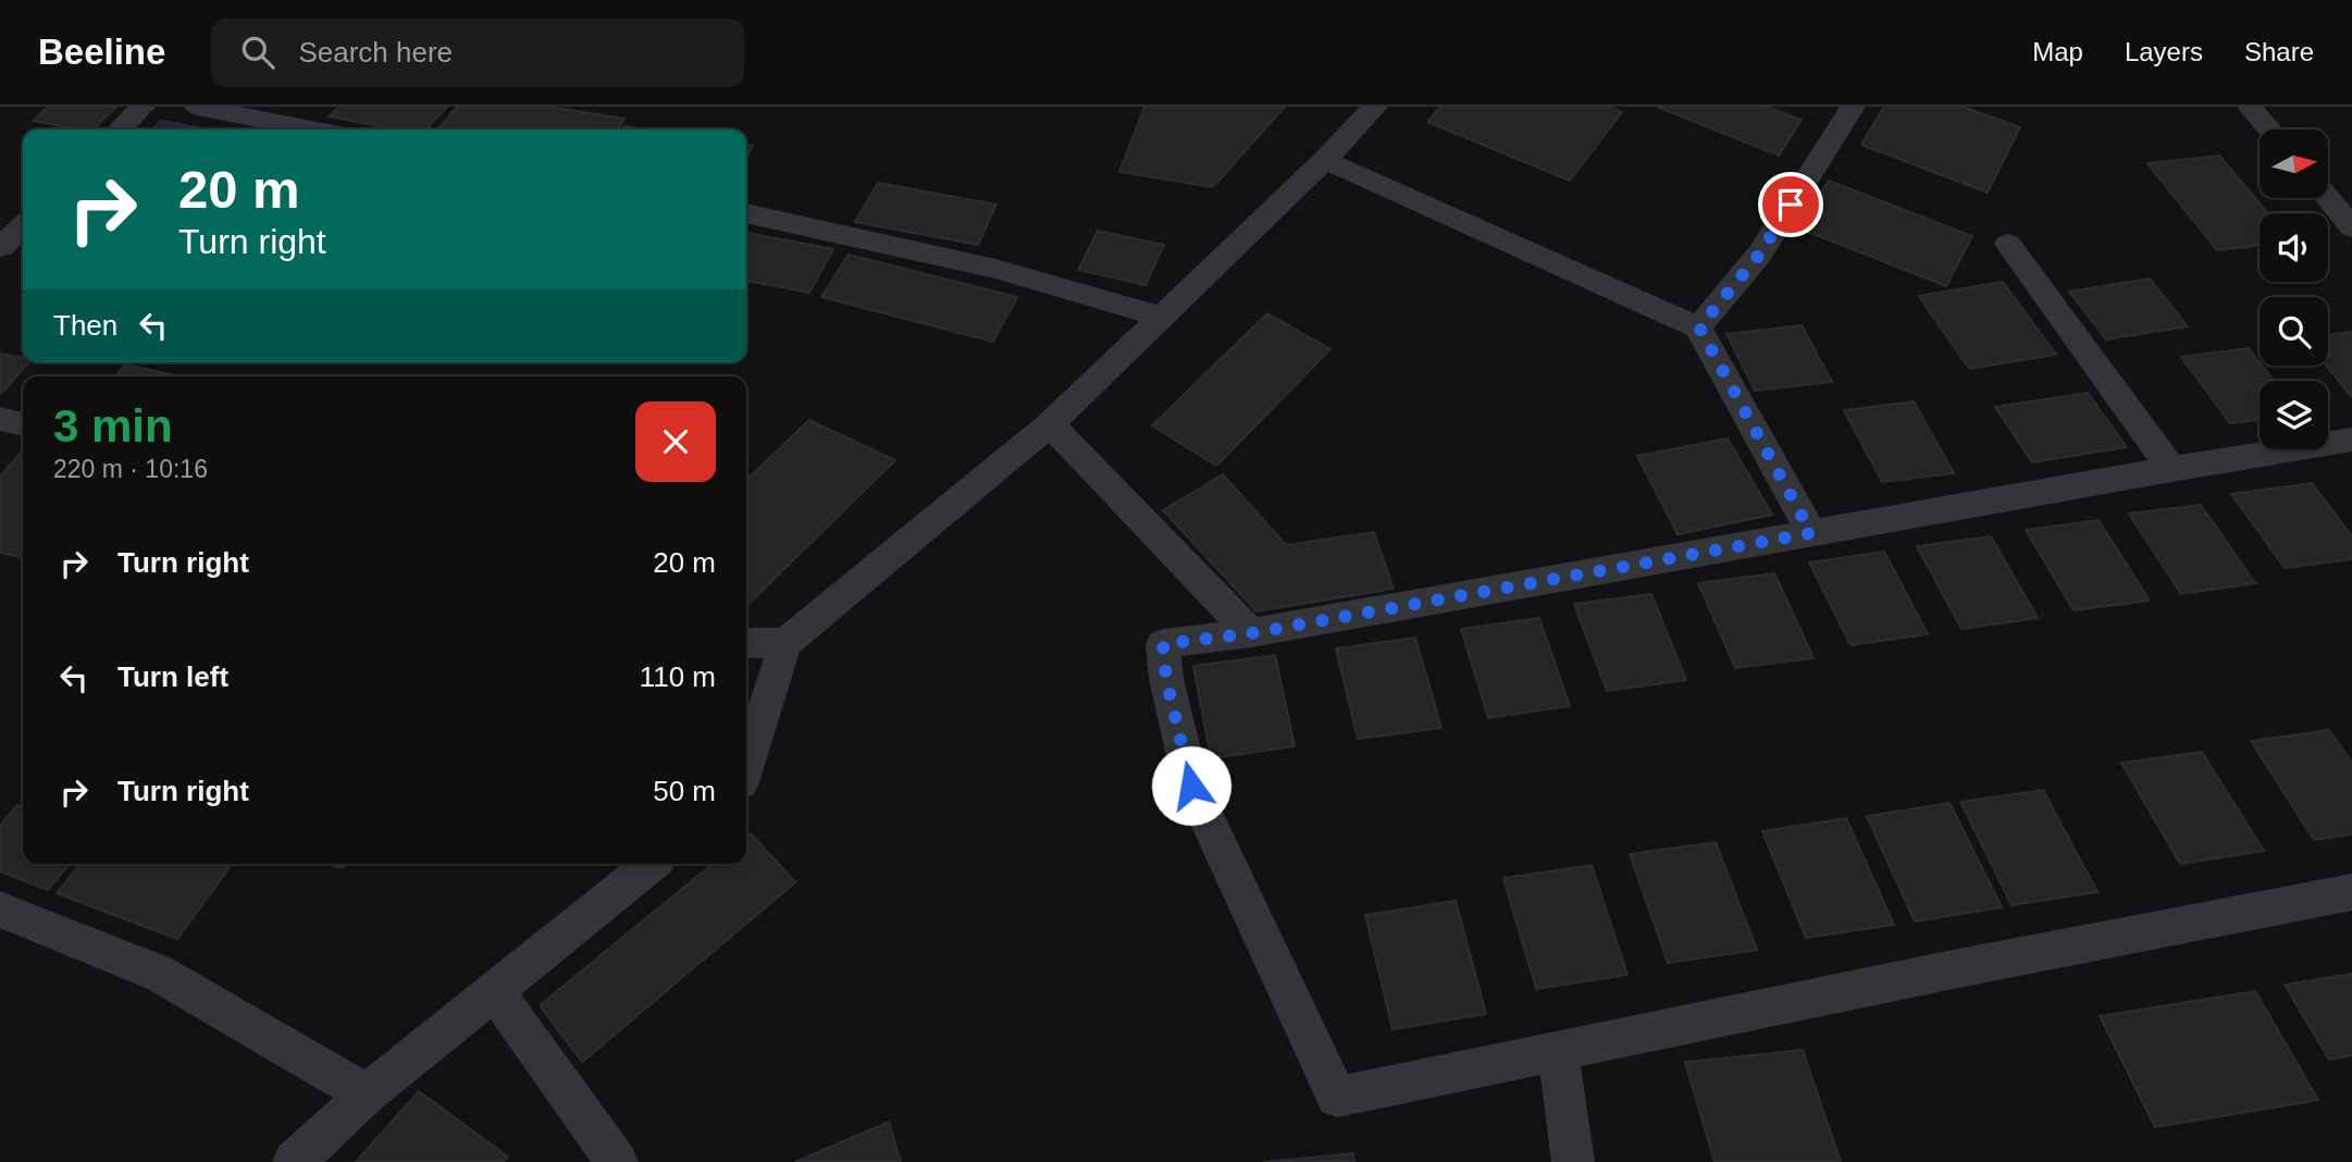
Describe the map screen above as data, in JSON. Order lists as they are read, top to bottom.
{
  "north": "right",
  "page": {
    "header": "Beeline",
    "search": "Search here",
    "nav": ["Map", "Layers", "Share"],
    "turn": ["20 m", "Turn right"],
    "then": "Then",
    "heading": ["3 min", "220 m · 10:16"],
    "list": [
      {
        "name": "Turn right",
        "value": "20 m"
      },
      {
        "name": "Turn left",
        "value": "110 m"
      },
      {
        "name": "Turn right",
        "value": "50 m"
      }
    ]
  }
}
